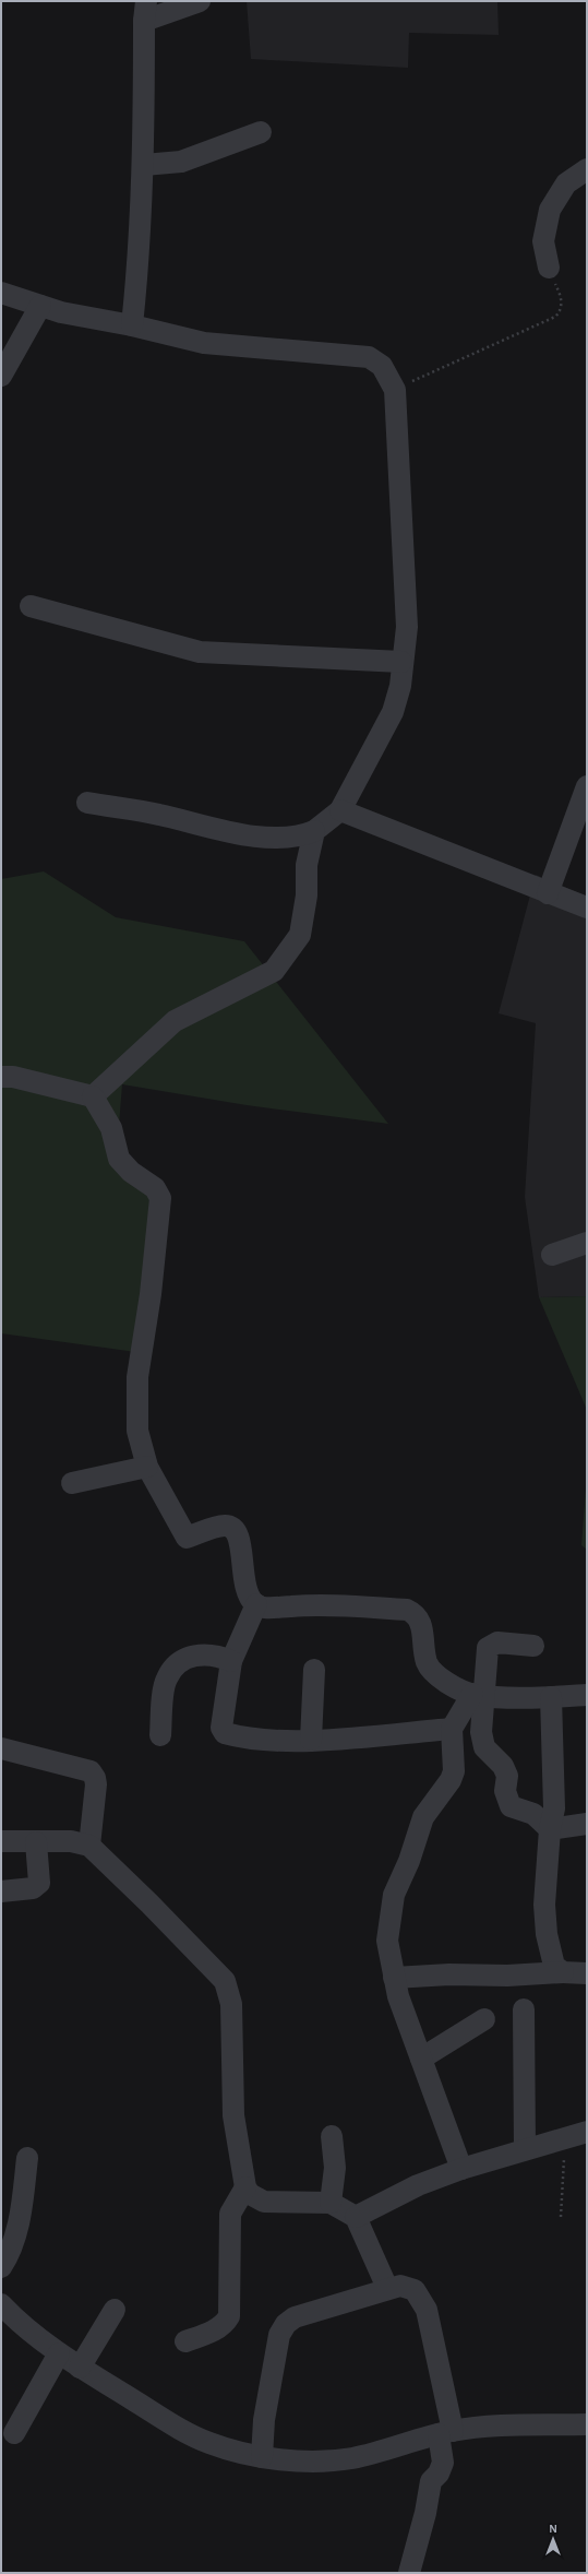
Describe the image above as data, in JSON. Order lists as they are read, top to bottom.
{
  "north": "top"
}
